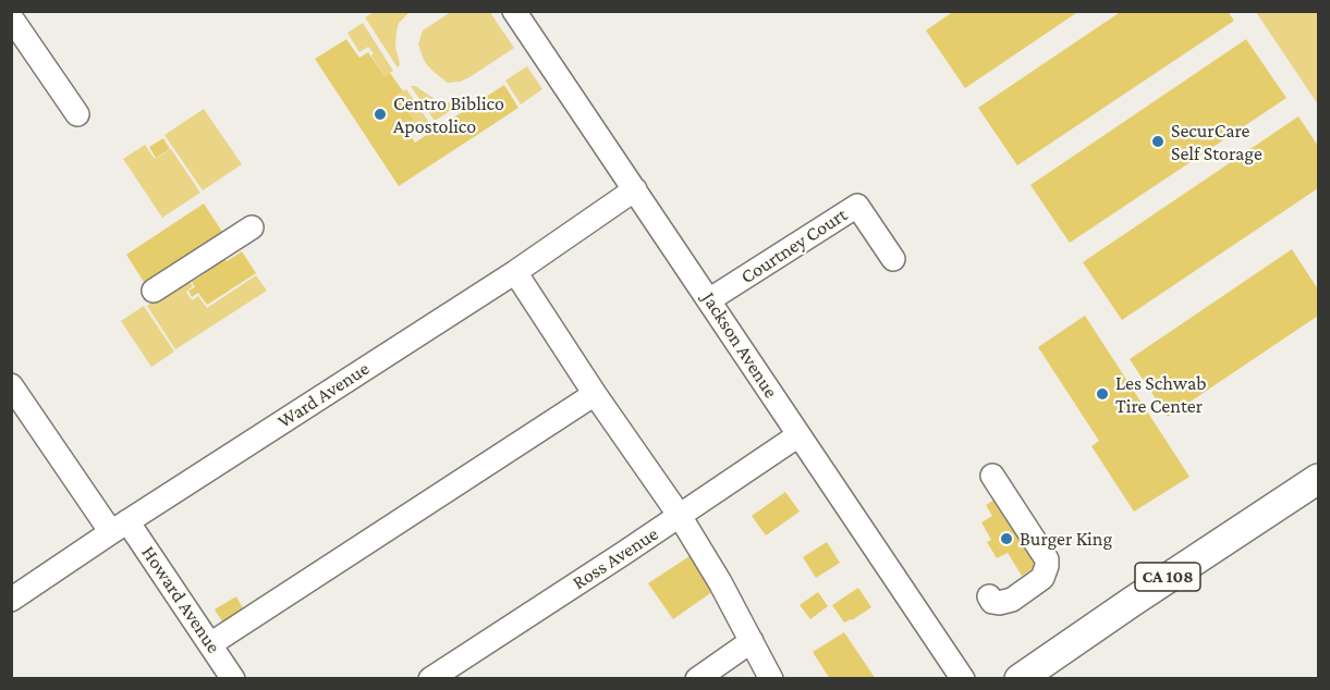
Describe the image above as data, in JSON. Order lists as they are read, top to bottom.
{
  "streets": {
    "main road": ["CA 108"],
    "street": [
      "Courtney Court",
      "Jackson Avenue",
      "Ward Avenue",
      "Ross Avenue",
      "Howard Avenue"
    ]
  },
  "crossings": [
    ["Courtney Court", "Jackson Avenue"],
    ["Jackson Avenue", "Ward Avenue"],
    ["Jackson Avenue", "Ross Avenue"],
    ["Ward Avenue", "Howard Avenue"]
  ],
  "places": [
    "Centro Biblico Apostolico",
    "SecurCare Self Storage",
    "Les Schwab Tire Center",
    "Burger King"
  ]
}
